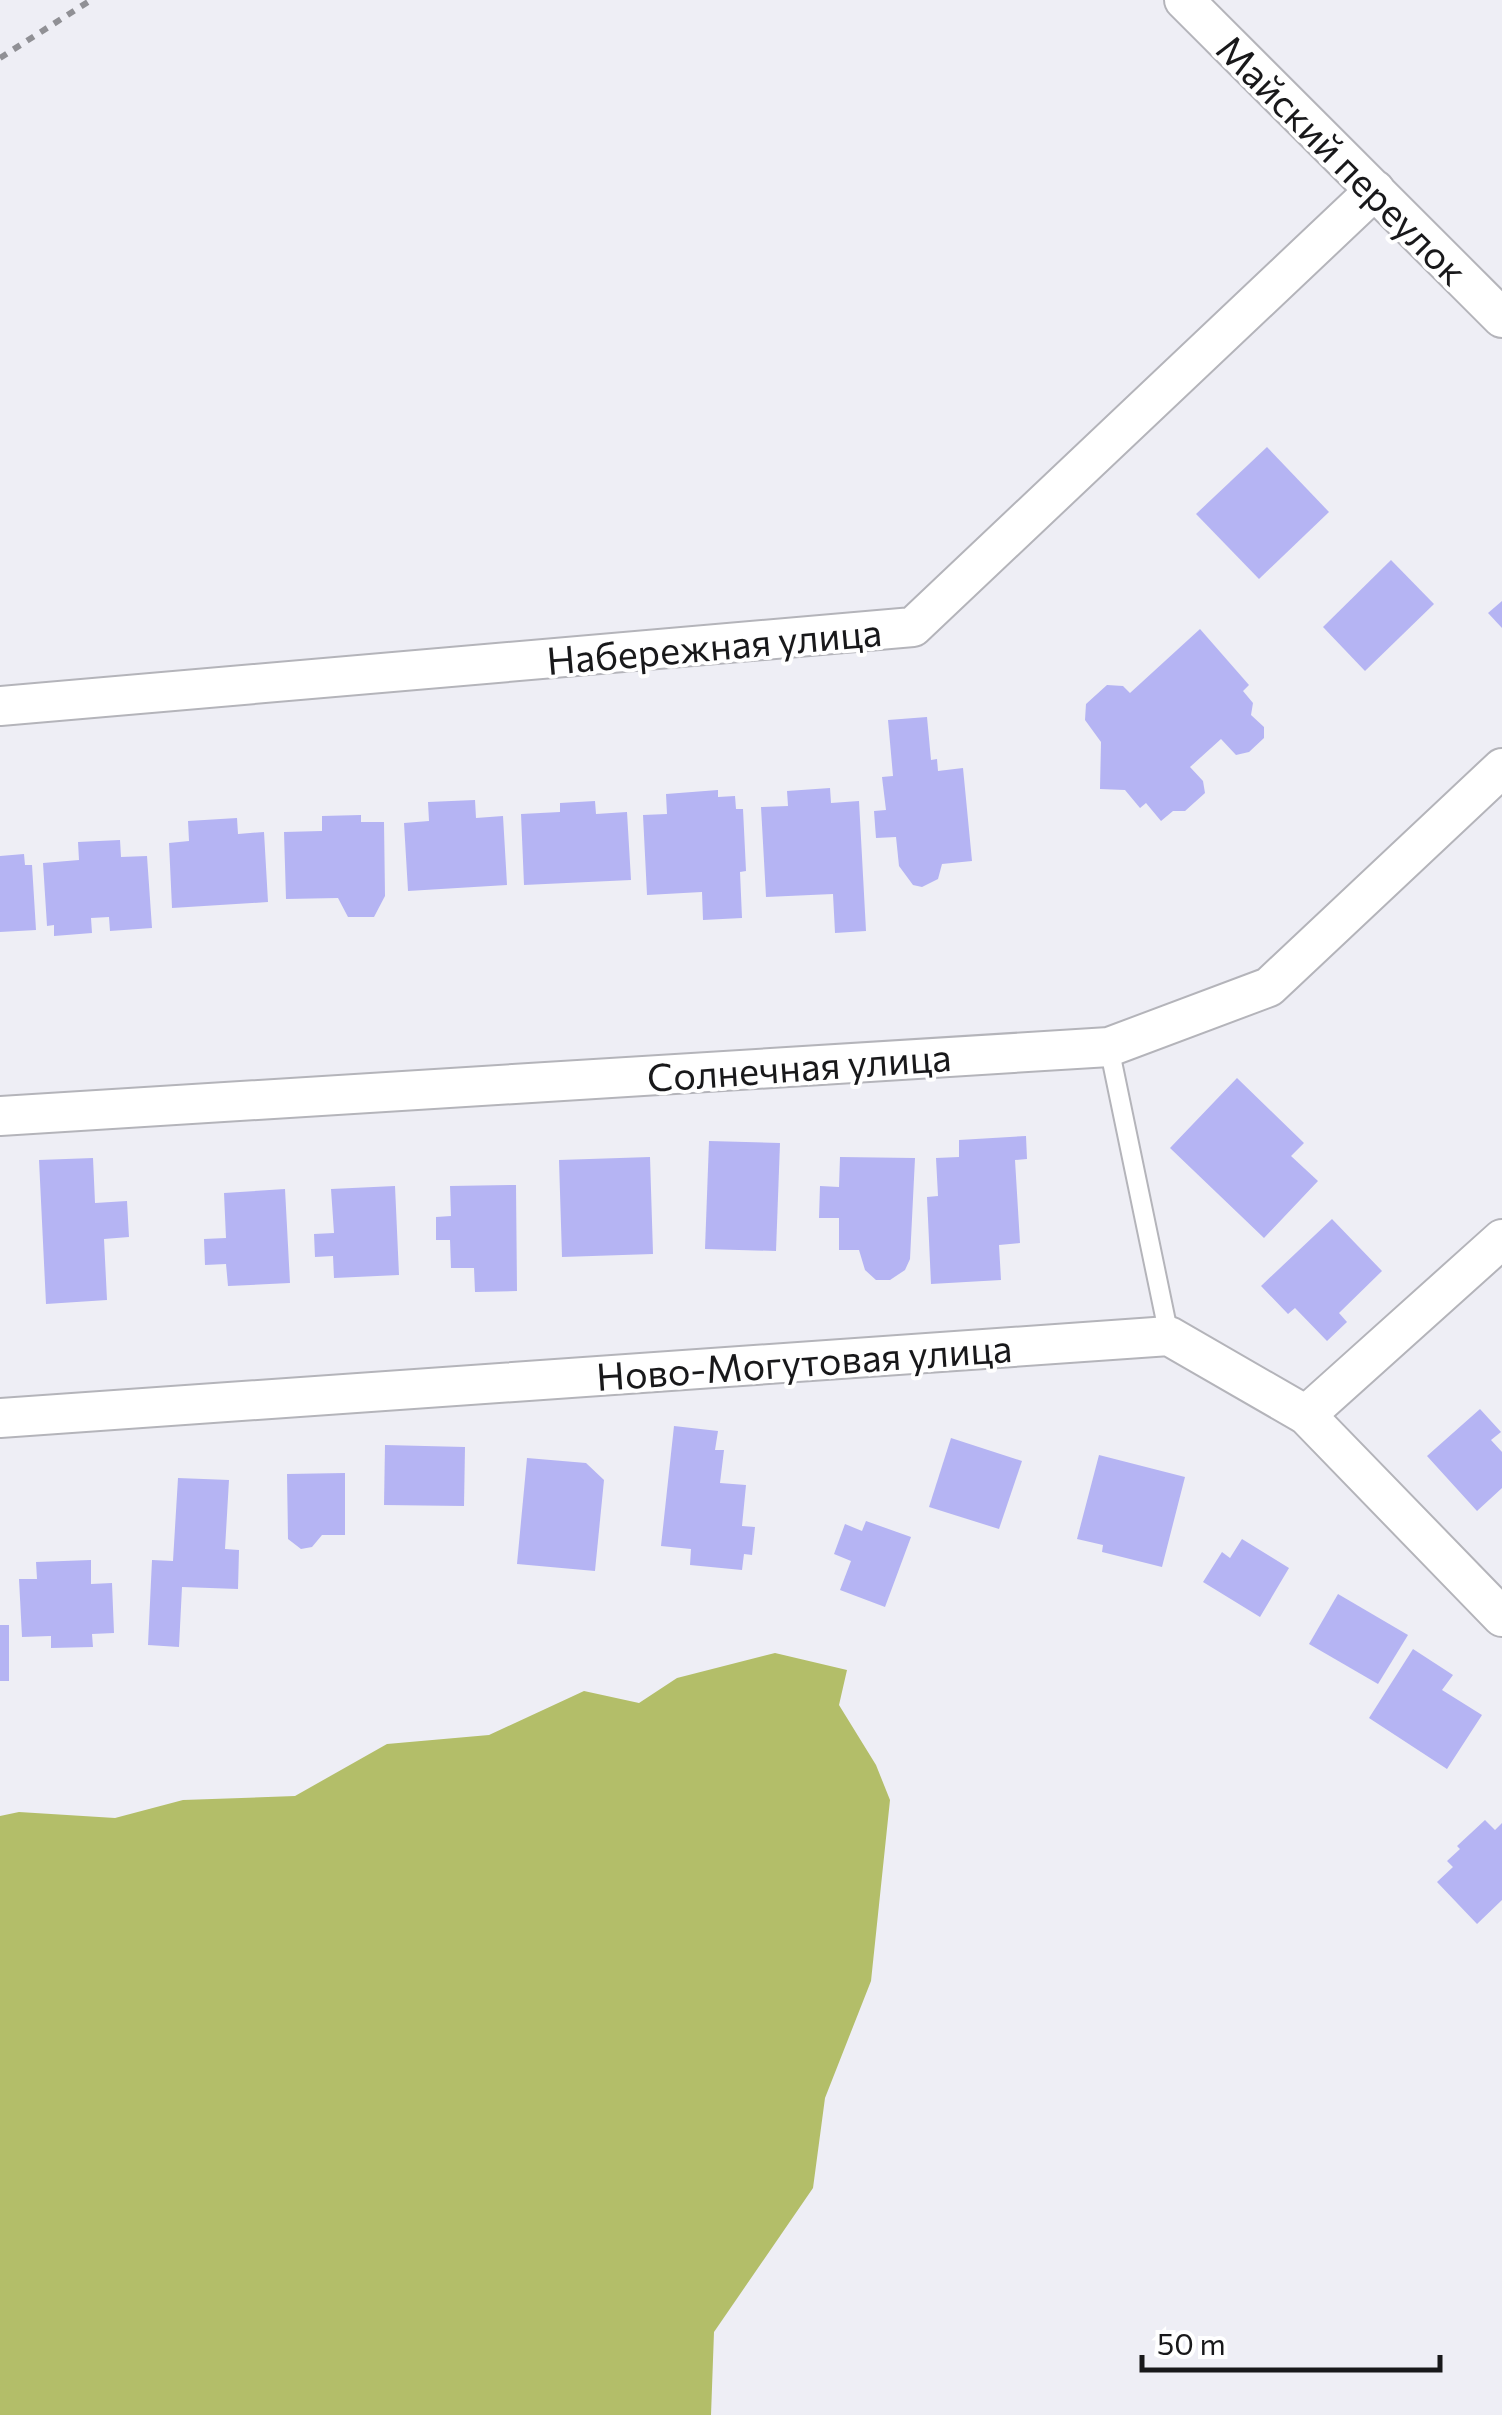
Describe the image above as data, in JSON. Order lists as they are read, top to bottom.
{
  "streets": {
    "street": [
      "Майский переулок",
      "Набережная улица",
      "Солнечная улица",
      "Ново-Могутовая улица"
    ]
  },
  "crossings": [
    ["Майский переулок", "Набережная улица"]
  ],
  "scale_bar": "50 m"
}
